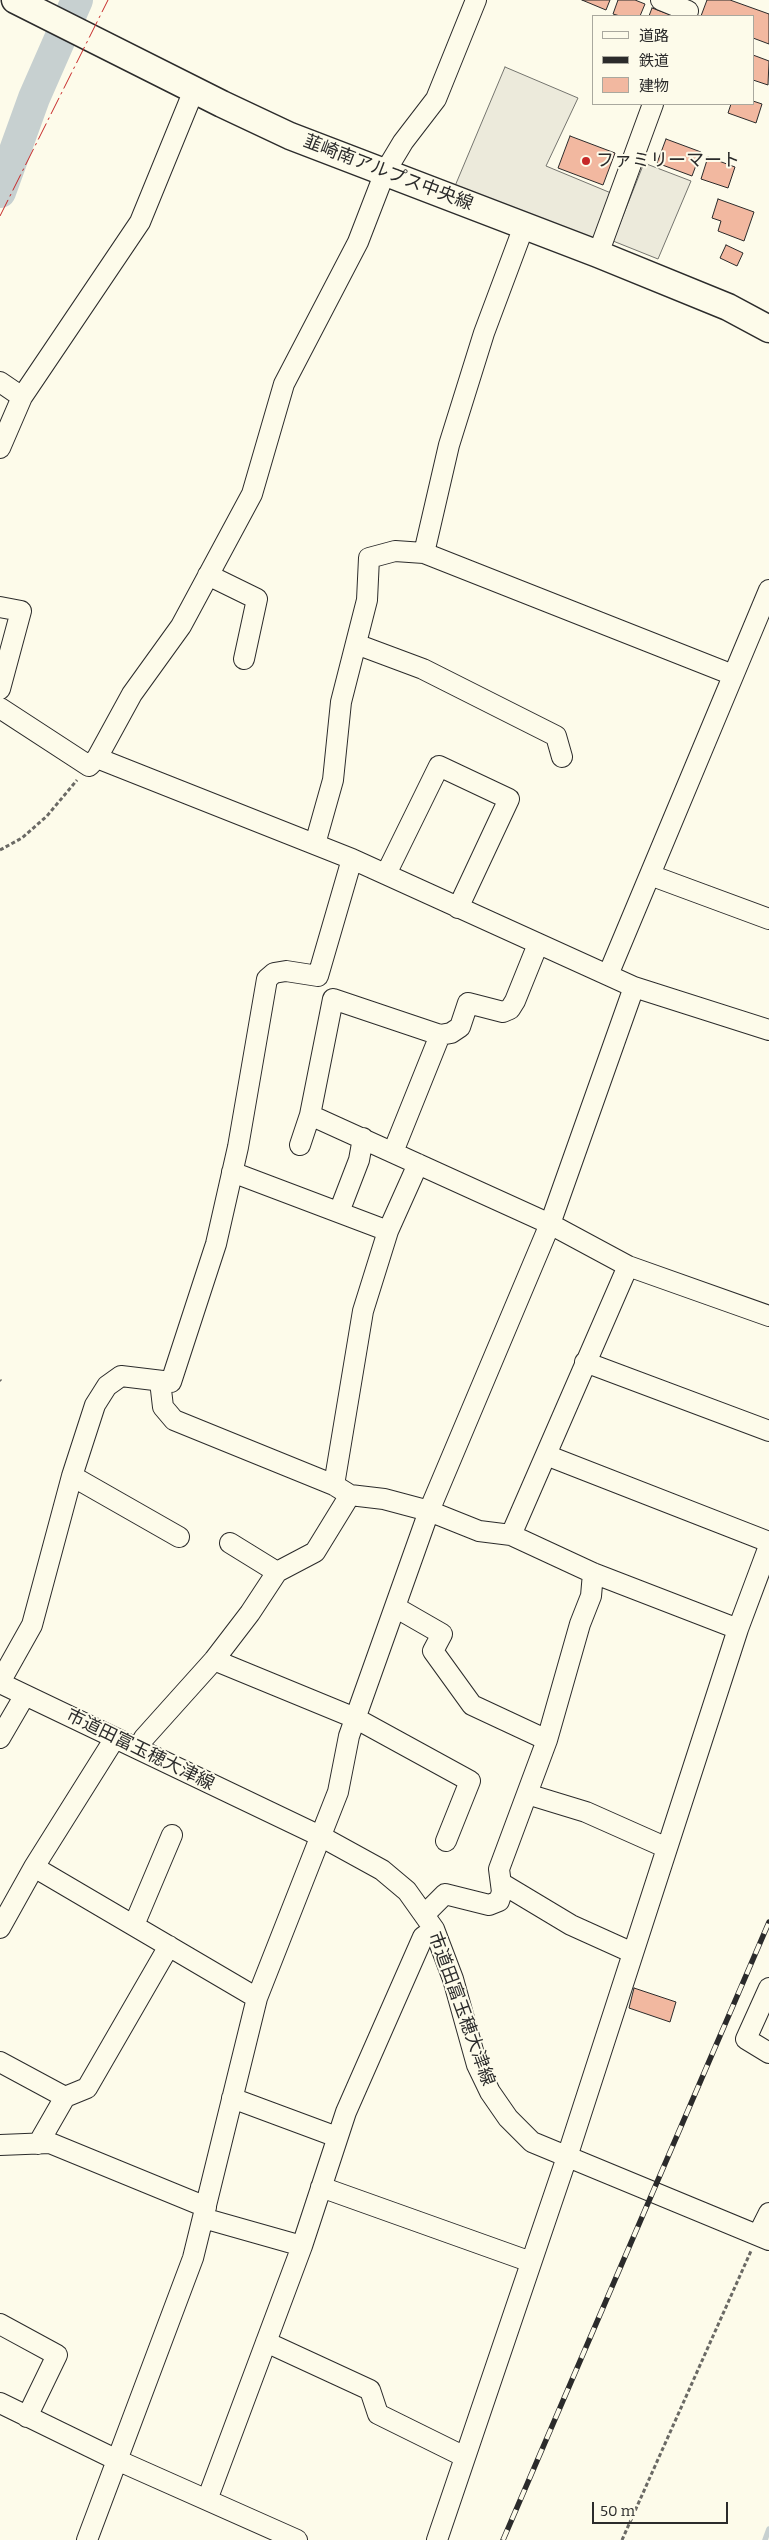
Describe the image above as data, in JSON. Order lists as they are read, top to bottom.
{
  "streets": {
    "main road": ["韮崎南アルプス中央線"],
    "street": ["市道田富玉穂大津線"]
  },
  "places": ["ファミリーマート"],
  "legend": ["道路", "鉄道", "建物"],
  "scale_bar": "50 m"
}
